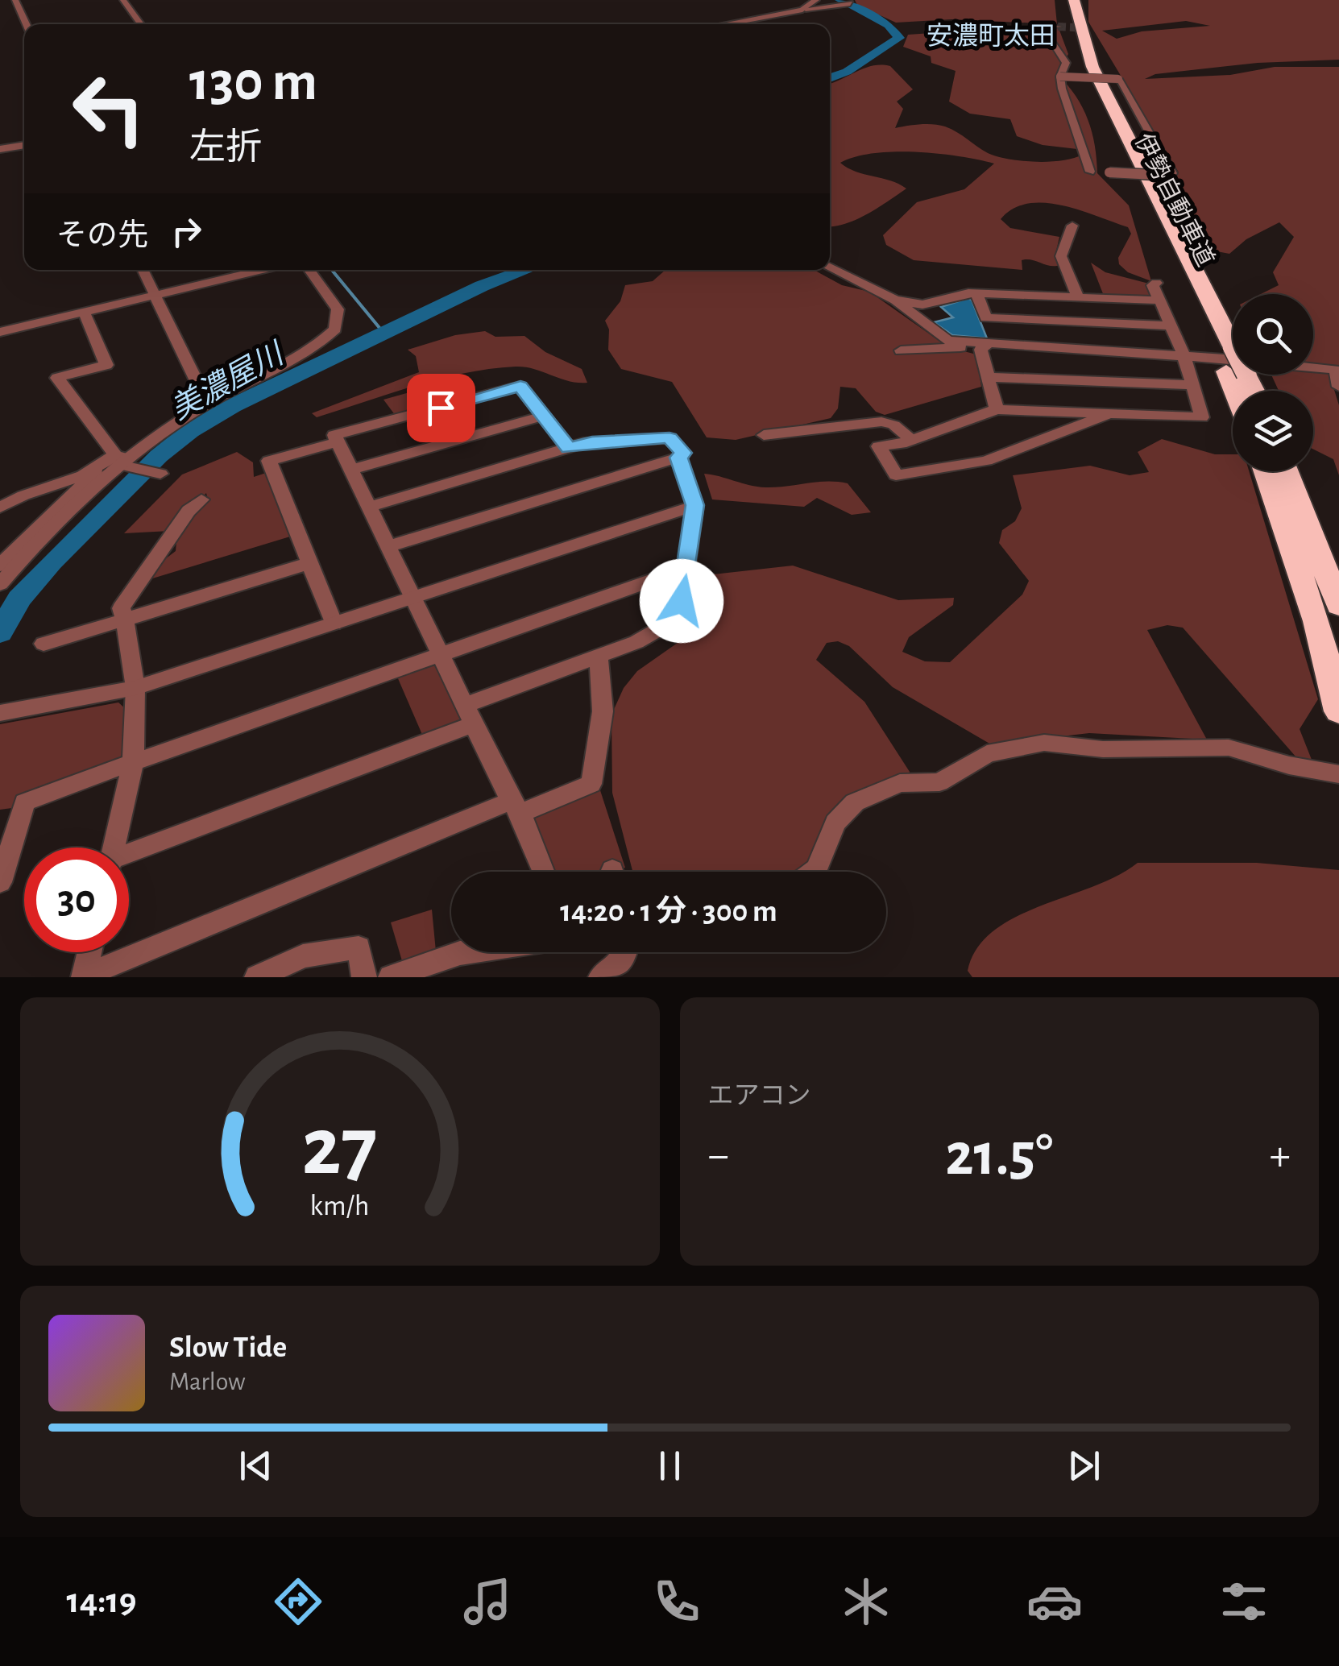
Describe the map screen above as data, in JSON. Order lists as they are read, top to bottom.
{
  "streets": {
    "highway": ["伊勢自動車道"]
  },
  "districts": ["安濃町太田"],
  "water": ["美濃屋川"],
  "page": {
    "turn": ["130 m", "左折"],
    "then": "その先",
    "limit": "30",
    "trip": "14:20 · 1 分 · 300 m",
    "tile": "エアコン",
    "heat": ["−", "21.5°", "+"],
    "song": ["Slow Tide", "Marlow"],
    "tabs": "14:19",
    "gauge": ["27", "km/h"]
  }
}
